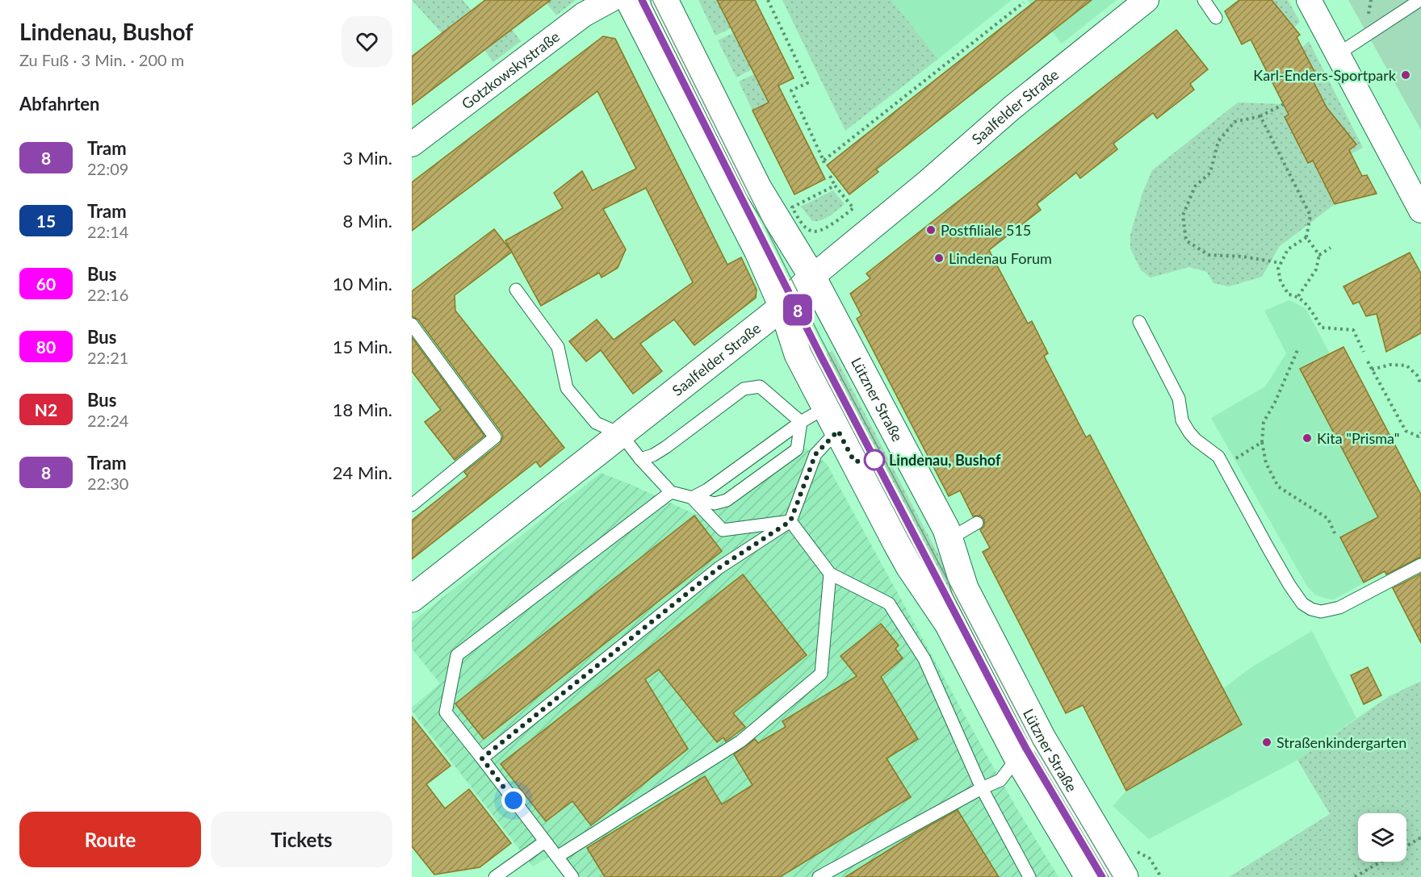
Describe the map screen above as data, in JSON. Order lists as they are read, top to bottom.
{
  "streets": {
    "main road": ["Saalfelder Straße", "Lützner Straße"],
    "street": ["Gotzkowskystraße"]
  },
  "crossings": [
    ["Saalfelder Straße", "Lützner Straße"]
  ],
  "places": [
    "Karl-Enders-Sportpark",
    "Postfiliale 515",
    "Lindenau Forum",
    "Kita \"Prisma\"",
    "Lindenau, Bushof",
    "Straßenkindergarten"
  ],
  "lines": ["tram line 8"],
  "page": {
    "heading": [
      ["Lindenau, Bushof", "Zu Fuß · 3 Min. · 200 m"],
      "Abfahrten"
    ],
    "on_map": "8",
    "list": [
      {
        "mark": "8",
        "name": "Tram",
        "note": "22:09",
        "value": "3 Min."
      },
      {
        "mark": "15",
        "name": "Tram",
        "note": "22:14",
        "value": "8 Min."
      },
      {
        "mark": "60",
        "name": "Bus",
        "note": "22:16",
        "value": "10 Min."
      },
      {
        "mark": "80",
        "name": "Bus",
        "note": "22:21",
        "value": "15 Min."
      },
      {
        "mark": "N2",
        "name": "Bus",
        "note": "22:24",
        "value": "18 Min."
      },
      {
        "mark": "8",
        "name": "Tram",
        "note": "22:30",
        "value": "24 Min."
      }
    ],
    "buttons": ["Route", "Tickets"]
  }
}
